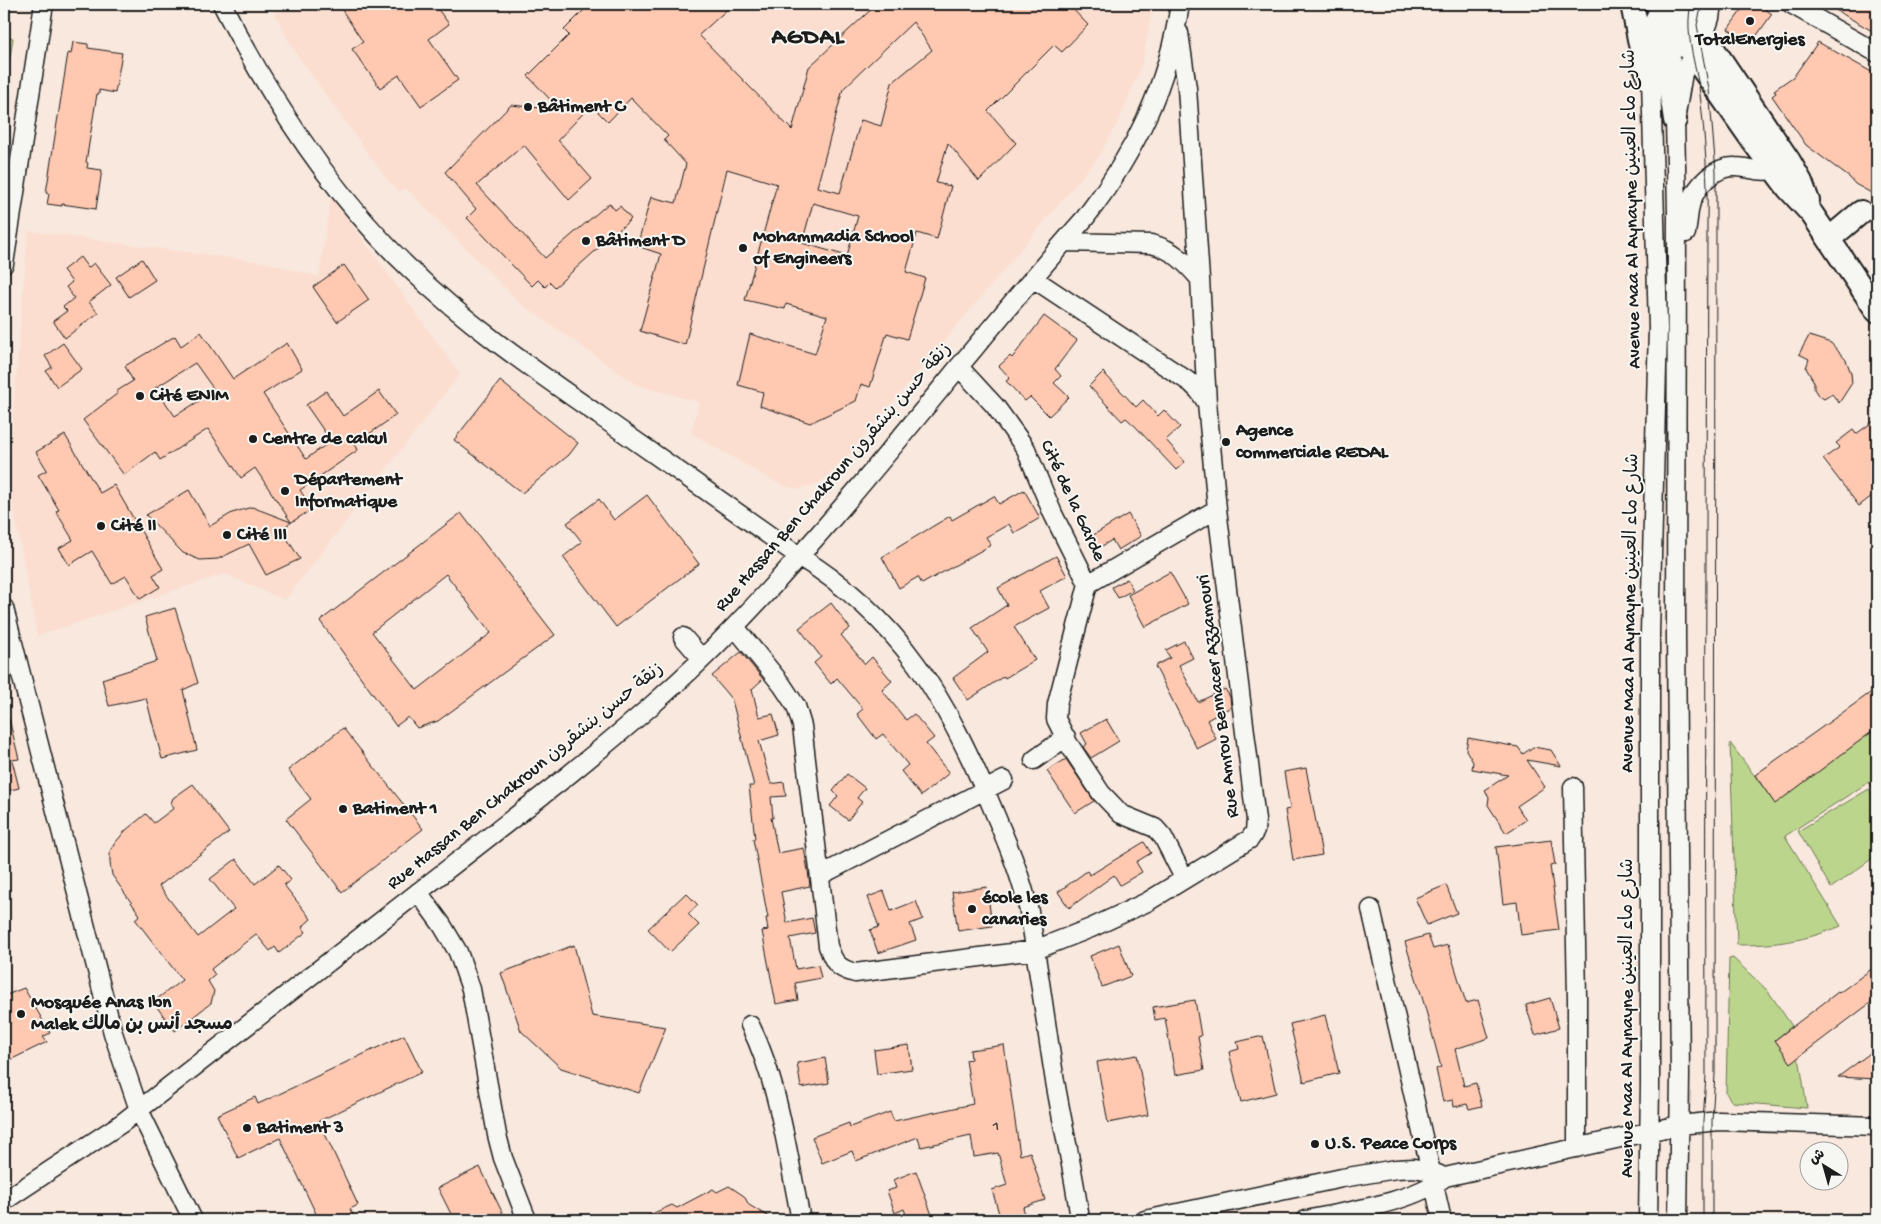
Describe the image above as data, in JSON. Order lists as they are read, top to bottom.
{
  "streets": {
    "street": [
      "Avenue Maa Al Aynayne شارع ماء العينين",
      "Rue Hassan Ben Chakroun زنقة حسن بنشقرون",
      "Cité de la Garde",
      "Rue Amrou Bennacer Azzamouri"
    ]
  },
  "crossings": [
    ["Rue Hassan Ben Chakroun زنقة حسن بنشقرون", "Cité de la Garde"],
    ["Rue Hassan Ben Chakroun زنقة حسن بنشقرون", "Rue Amrou Bennacer Azzamouri"],
    ["Cité de la Garde", "Rue Amrou Bennacer Azzamouri"]
  ],
  "districts": ["AGDAL"],
  "places": [
    "TotalEnergies",
    "Bâtiment C",
    "Bâtiment D",
    "Mohammadia School of Engineers",
    "Cité ENIM",
    "Centre de calcul",
    "Agence commerciale REDAL",
    "Département Informatique",
    "Cité II",
    "Cité III",
    "Batiment 1",
    "école les canaries",
    "Mosquée Anas Ibn Malek مسجد أنس بن مالك",
    "Batiment 3",
    "U.S. Peace Corps"
  ],
  "house_numbers": ["1"],
  "north": "top left"
}
